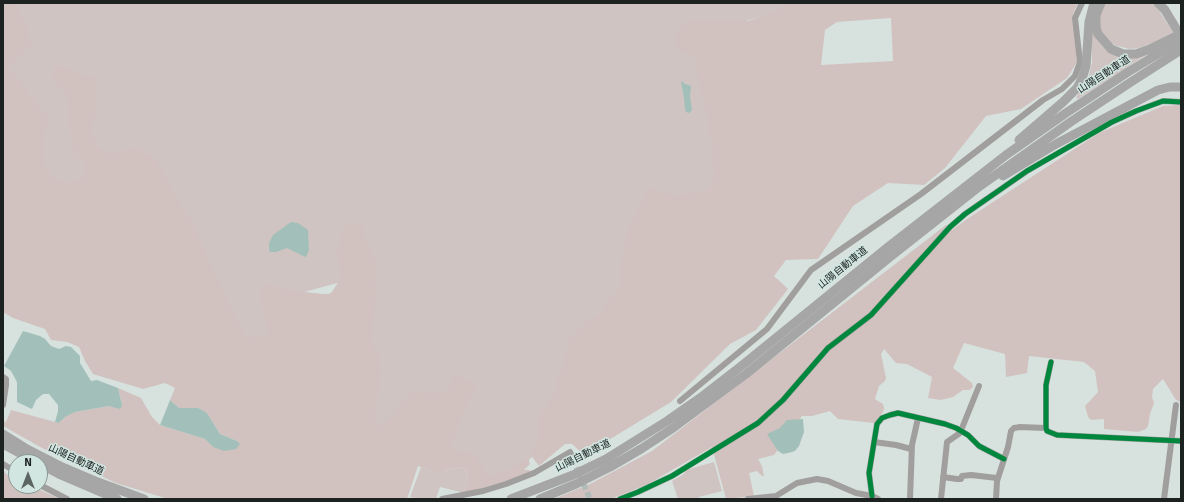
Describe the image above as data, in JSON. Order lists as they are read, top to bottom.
{
  "streets": {
    "highway": ["山陽自動車道"]
  },
  "north": "top"
}
